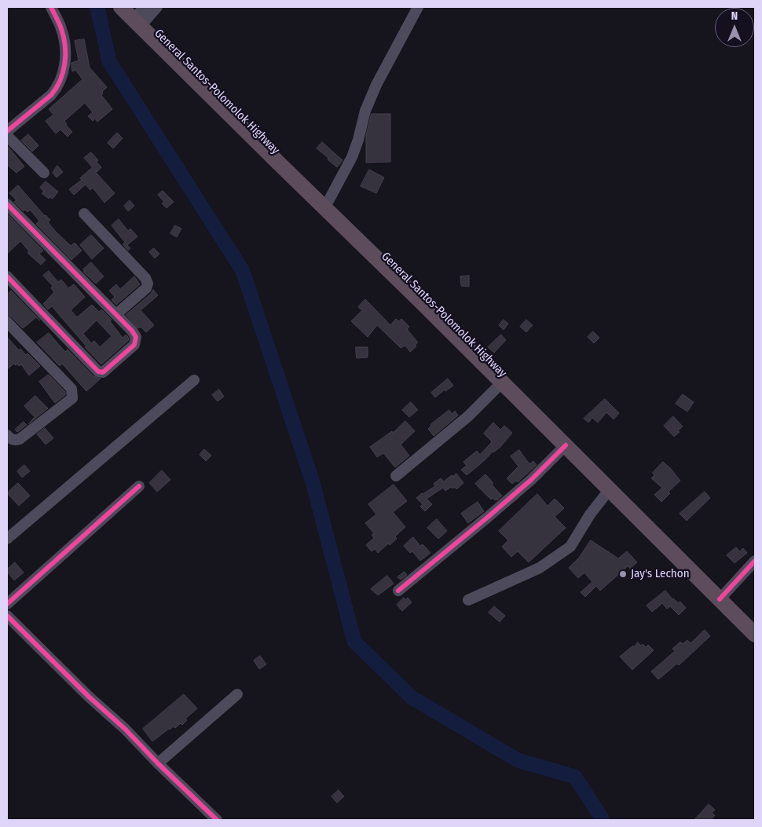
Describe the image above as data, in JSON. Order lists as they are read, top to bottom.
{
  "streets": {
    "highway": ["General Santos-Polomolok Highway"]
  },
  "places": ["Jay's Lechon"],
  "north": "top"
}
